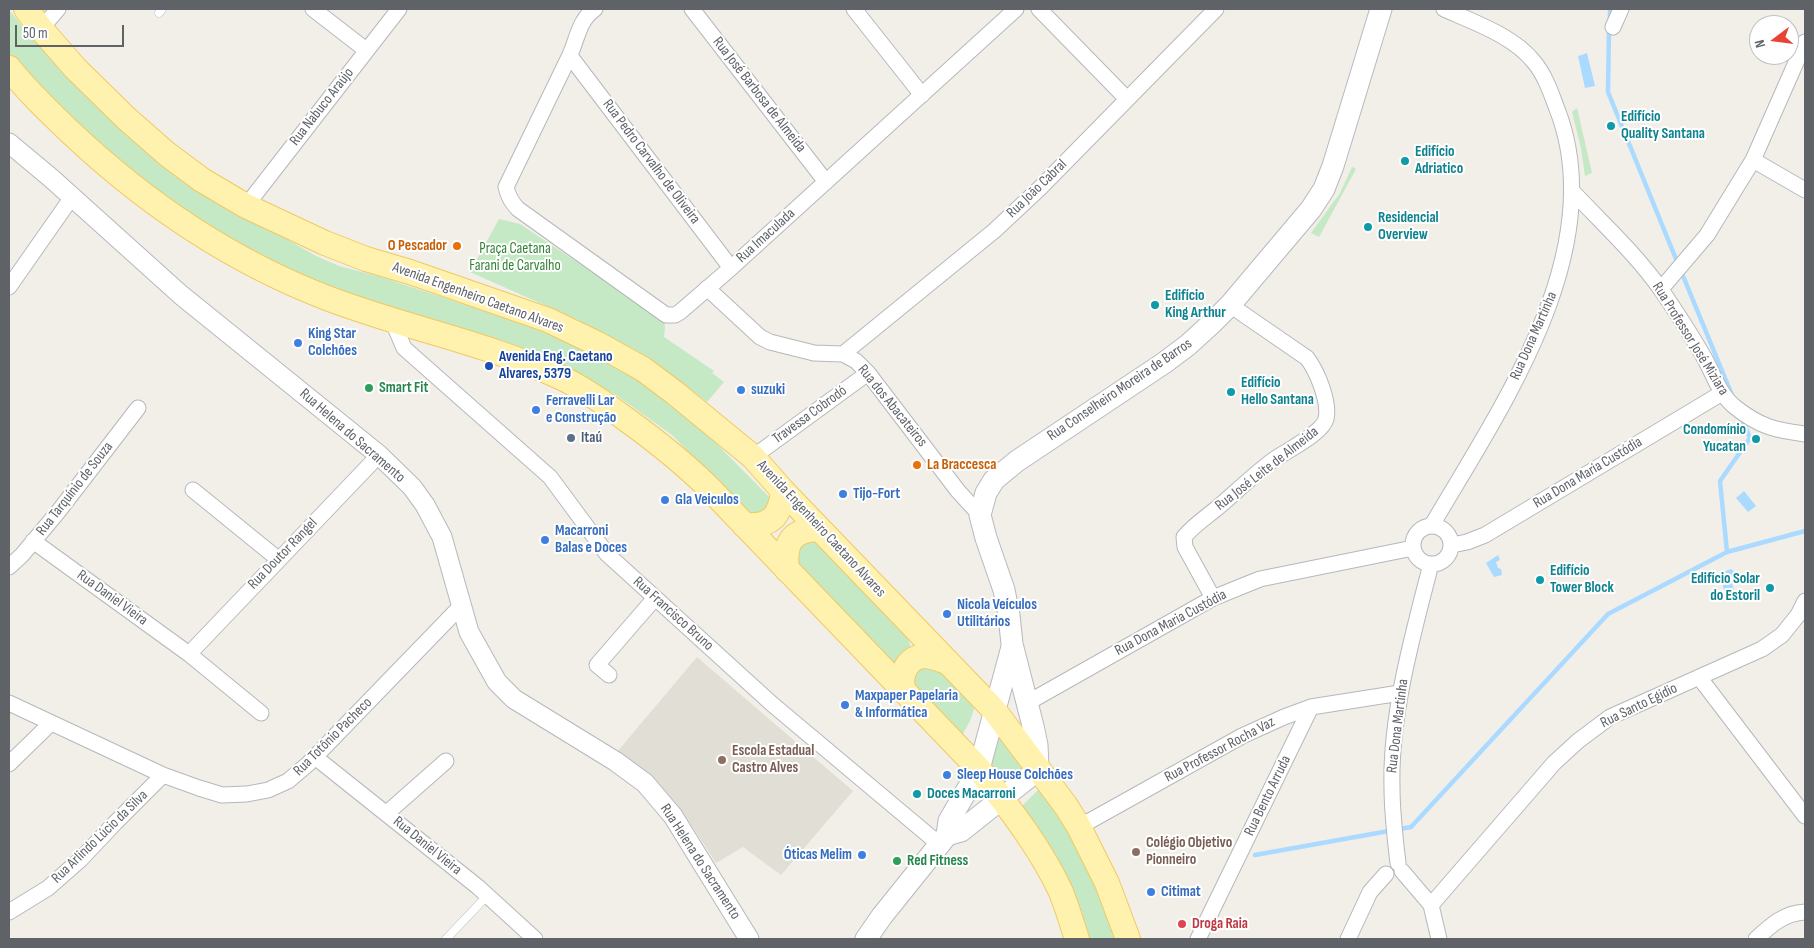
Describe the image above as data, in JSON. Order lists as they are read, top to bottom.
{
  "streets": {
    "main road": ["Avenida Engenheiro Caetano Alvares", "Rua Conselheiro Moreira de Barros"],
    "street": [
      "Rua José Barbosa de Almeida",
      "Rua Nabuco Araújo",
      "Rua Pedro Carvalho de Oliveira",
      "Rua João Cabral",
      "Rua Imaculada",
      "Rua Dona Martinha",
      "Rua Professor José Miziara",
      "Rua dos Abacateiros",
      "Travessa Cobrodó",
      "Rua Helena do Sacramento",
      "Rua José Leite de Almeida",
      "Rua Dona Maria Custódia",
      "Rua Tarquínio de Souza",
      "Rua Doutor Rangel",
      "Rua Daniel Vieira",
      "Rua Francisco Bruno",
      "Rua Santo Egidio",
      "Rua Totônio Pacheco",
      "Rua Professor Rocha Vaz",
      "Rua Bento Arruda",
      "Rua Arlindo Lúcio da Silva"
    ]
  },
  "crossings": [
    ["Rua José Barbosa de Almeida", "Rua Imaculada"],
    ["Rua Nabuco Araújo", "Avenida Engenheiro Caetano Alvares"],
    ["Rua Pedro Carvalho de Oliveira", "Rua Imaculada"],
    ["Rua João Cabral", "Rua dos Abacateiros"],
    ["Rua Imaculada", "Rua dos Abacateiros"],
    ["Avenida Engenheiro Caetano Alvares", "Travessa Cobrodó"],
    ["Avenida Engenheiro Caetano Alvares", "Rua Professor Rocha Vaz"],
    ["Rua Dona Martinha", "Rua Professor José Miziara"],
    ["Rua Dona Martinha", "Rua Dona Maria Custódia"],
    ["Rua Dona Martinha", "Rua Professor Rocha Vaz"],
    ["Rua Professor José Miziara", "Rua Dona Maria Custódia"],
    ["Rua Conselheiro Moreira de Barros", "Rua dos Abacateiros"],
    ["Rua Conselheiro Moreira de Barros", "Rua José Leite de Almeida"],
    ["Rua dos Abacateiros", "Travessa Cobrodó"],
    ["Rua Helena do Sacramento", "Rua Doutor Rangel"],
    ["Rua Helena do Sacramento", "Rua Totônio Pacheco"],
    ["Rua José Leite de Almeida", "Rua Dona Maria Custódia"],
    ["Rua Tarquínio de Souza", "Rua Daniel Vieira"],
    ["Rua Doutor Rangel", "Rua Daniel Vieira"],
    ["Rua Daniel Vieira", "Rua Totônio Pacheco"],
    ["Rua Totônio Pacheco", "Rua Arlindo Lúcio da Silva"],
    ["Rua Professor Rocha Vaz", "Rua Bento Arruda"]
  ],
  "parks": ["Praça Caetana Farani de Carvalho"],
  "places": [
    "Edifício Quality Santana",
    "Edifício Adriatico",
    "Residencial Overview",
    "O Pescador",
    "Edifício King Arthur",
    "King Star Colchões",
    "Avenida Eng. Caetano Alvares, 5379",
    "Smart Fit",
    "suzuki",
    "Edifício Hello Santana",
    "Ferravelli Lar e Construção",
    "Itaú",
    "Condomínio Yucatan",
    "La Braccesca",
    "Tijo-Fort",
    "Gla Veiculos",
    "Macarroni Balas e Doces",
    "Edifício Tower Block",
    "Edifício Solar do Estoril",
    "Nicola Veículos Utilitários",
    "Maxpaper Papelaria & Informática",
    "Escola Estadual Castro Alves",
    "Sleep House Colchões",
    "Doces Macarroni",
    "Colégio Objetivo Pionneiro",
    "Óticas Melim",
    "Red Fitness",
    "Citimat",
    "Droga Raia"
  ],
  "scale_bar": "50 m",
  "north": "left"
}
